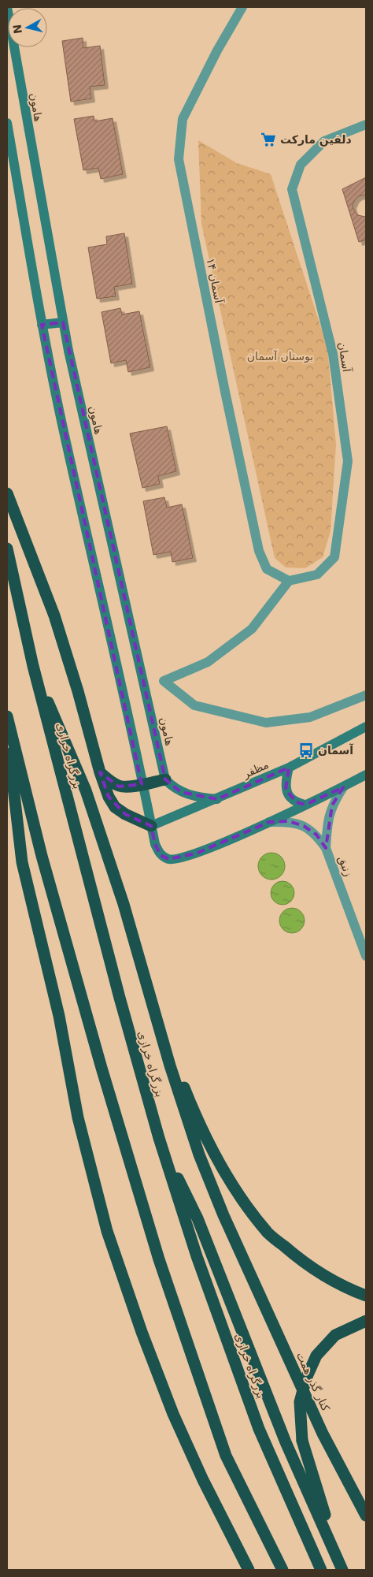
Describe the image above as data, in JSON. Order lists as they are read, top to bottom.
{
  "streets": {
    "highway": ["بزرگراه خرازی", "کنار گذر همت"],
    "street": [
      "هامون",
      "آسمان ۱۴",
      "آسمان",
      "مظفر",
      "زنبق"
    ]
  },
  "crossings": [
    ["آسمان ۱۴", "آسمان"]
  ],
  "parks": ["بوستان آسمان"],
  "places": {
    "supermarket": ["دلفین مارکت"],
    "bus stop": ["آسمان"]
  },
  "north": "left"
}
